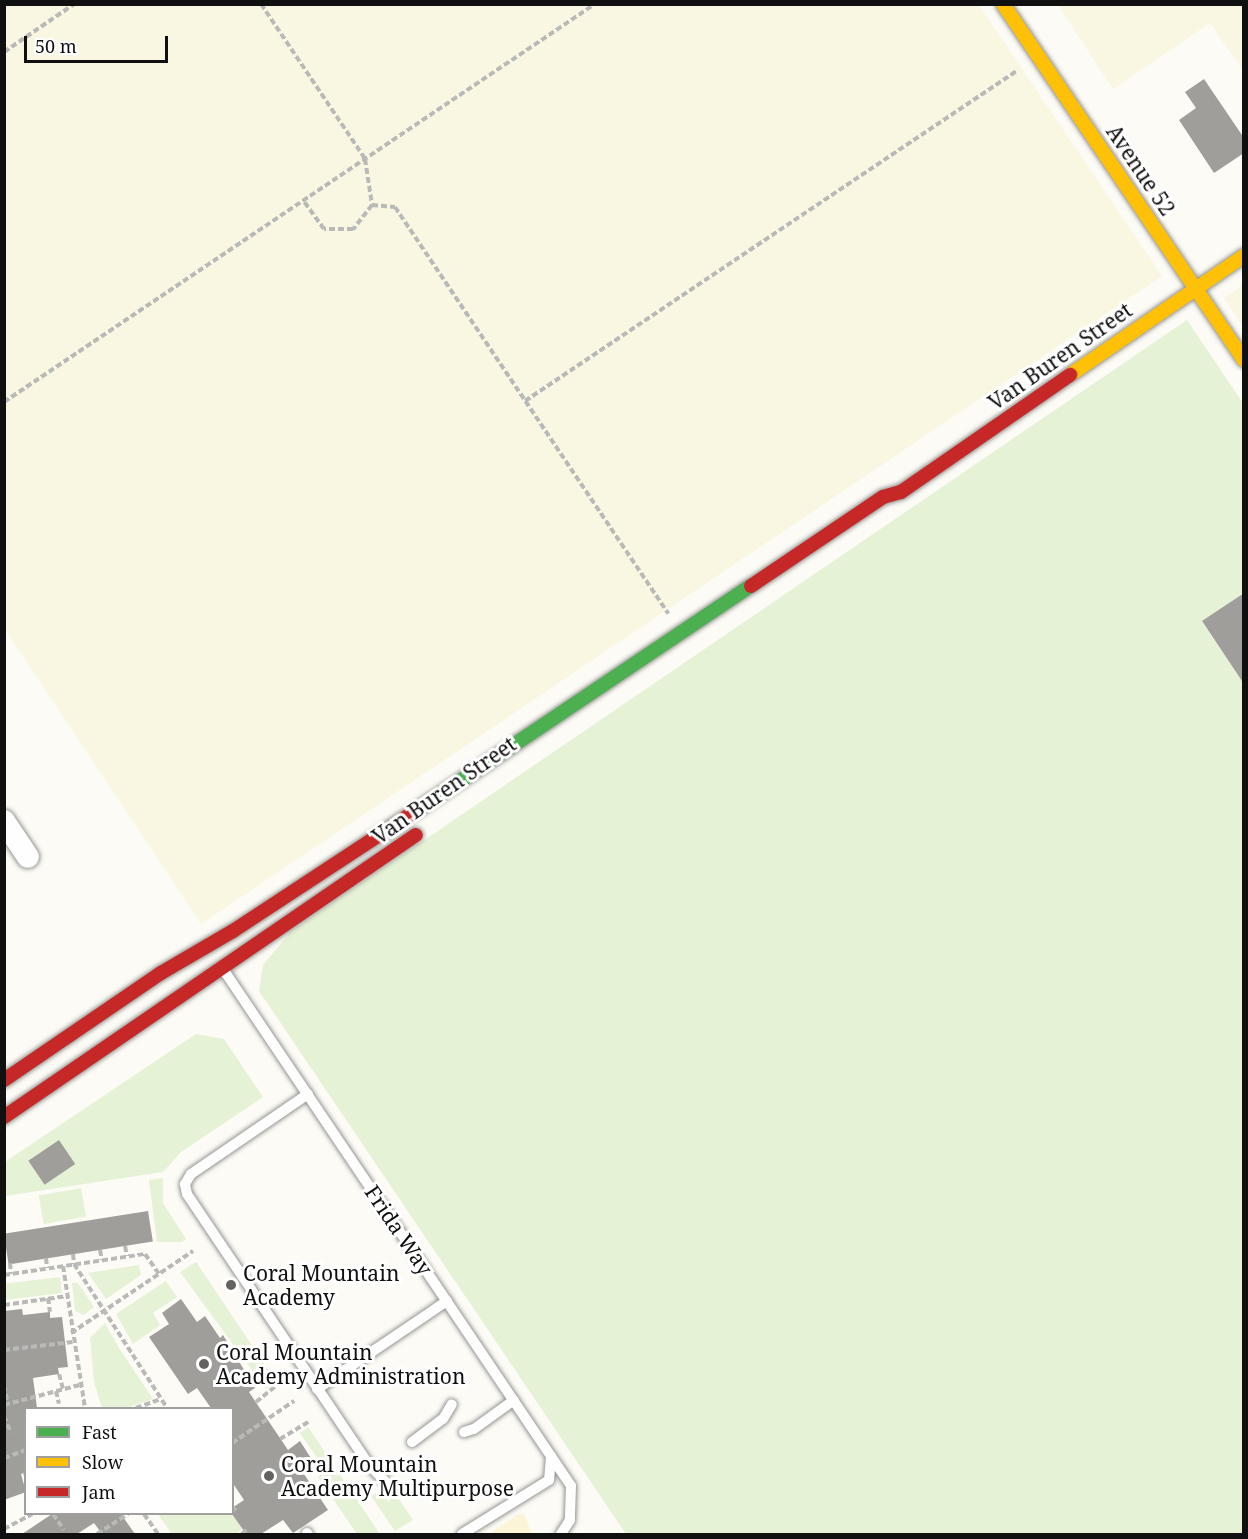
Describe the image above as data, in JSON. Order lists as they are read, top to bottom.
{
  "streets": {
    "street": ["Avenue 52", "Van Buren Street"],
    "lane": ["Frida Way"]
  },
  "crossings": [
    ["Avenue 52", "Van Buren Street"],
    ["Van Buren Street", "Frida Way"]
  ],
  "places": ["Coral Mountain Academy", "Coral Mountain Academy Administration", "Coral Mountain Academy Multipurpose"],
  "legend": ["Fast", "Slow", "Jam"],
  "scale_bar": "50 m"
}
